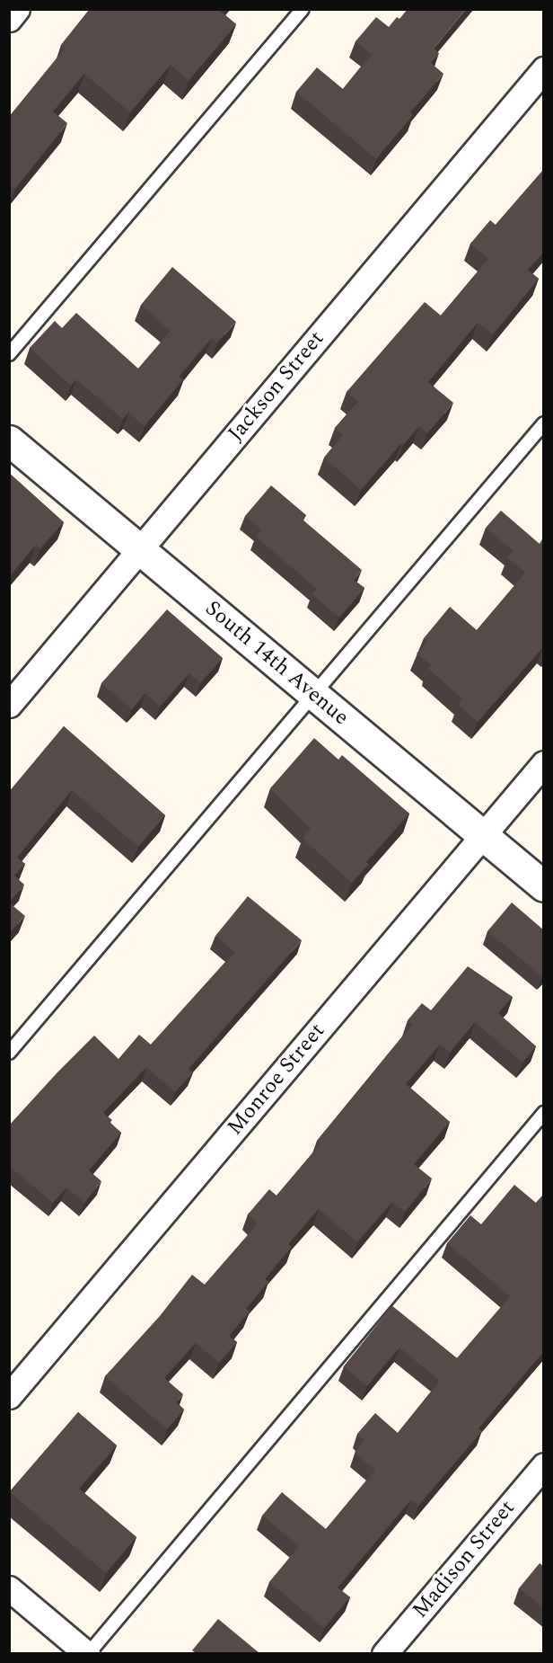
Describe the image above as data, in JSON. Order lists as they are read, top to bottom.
{
  "streets": {
    "street": [
      "Jackson Street",
      "South 14th Avenue",
      "Monroe Street",
      "Madison Street"
    ]
  },
  "crossings": [
    ["Jackson Street", "South 14th Avenue"],
    ["South 14th Avenue", "Monroe Street"]
  ]
}
